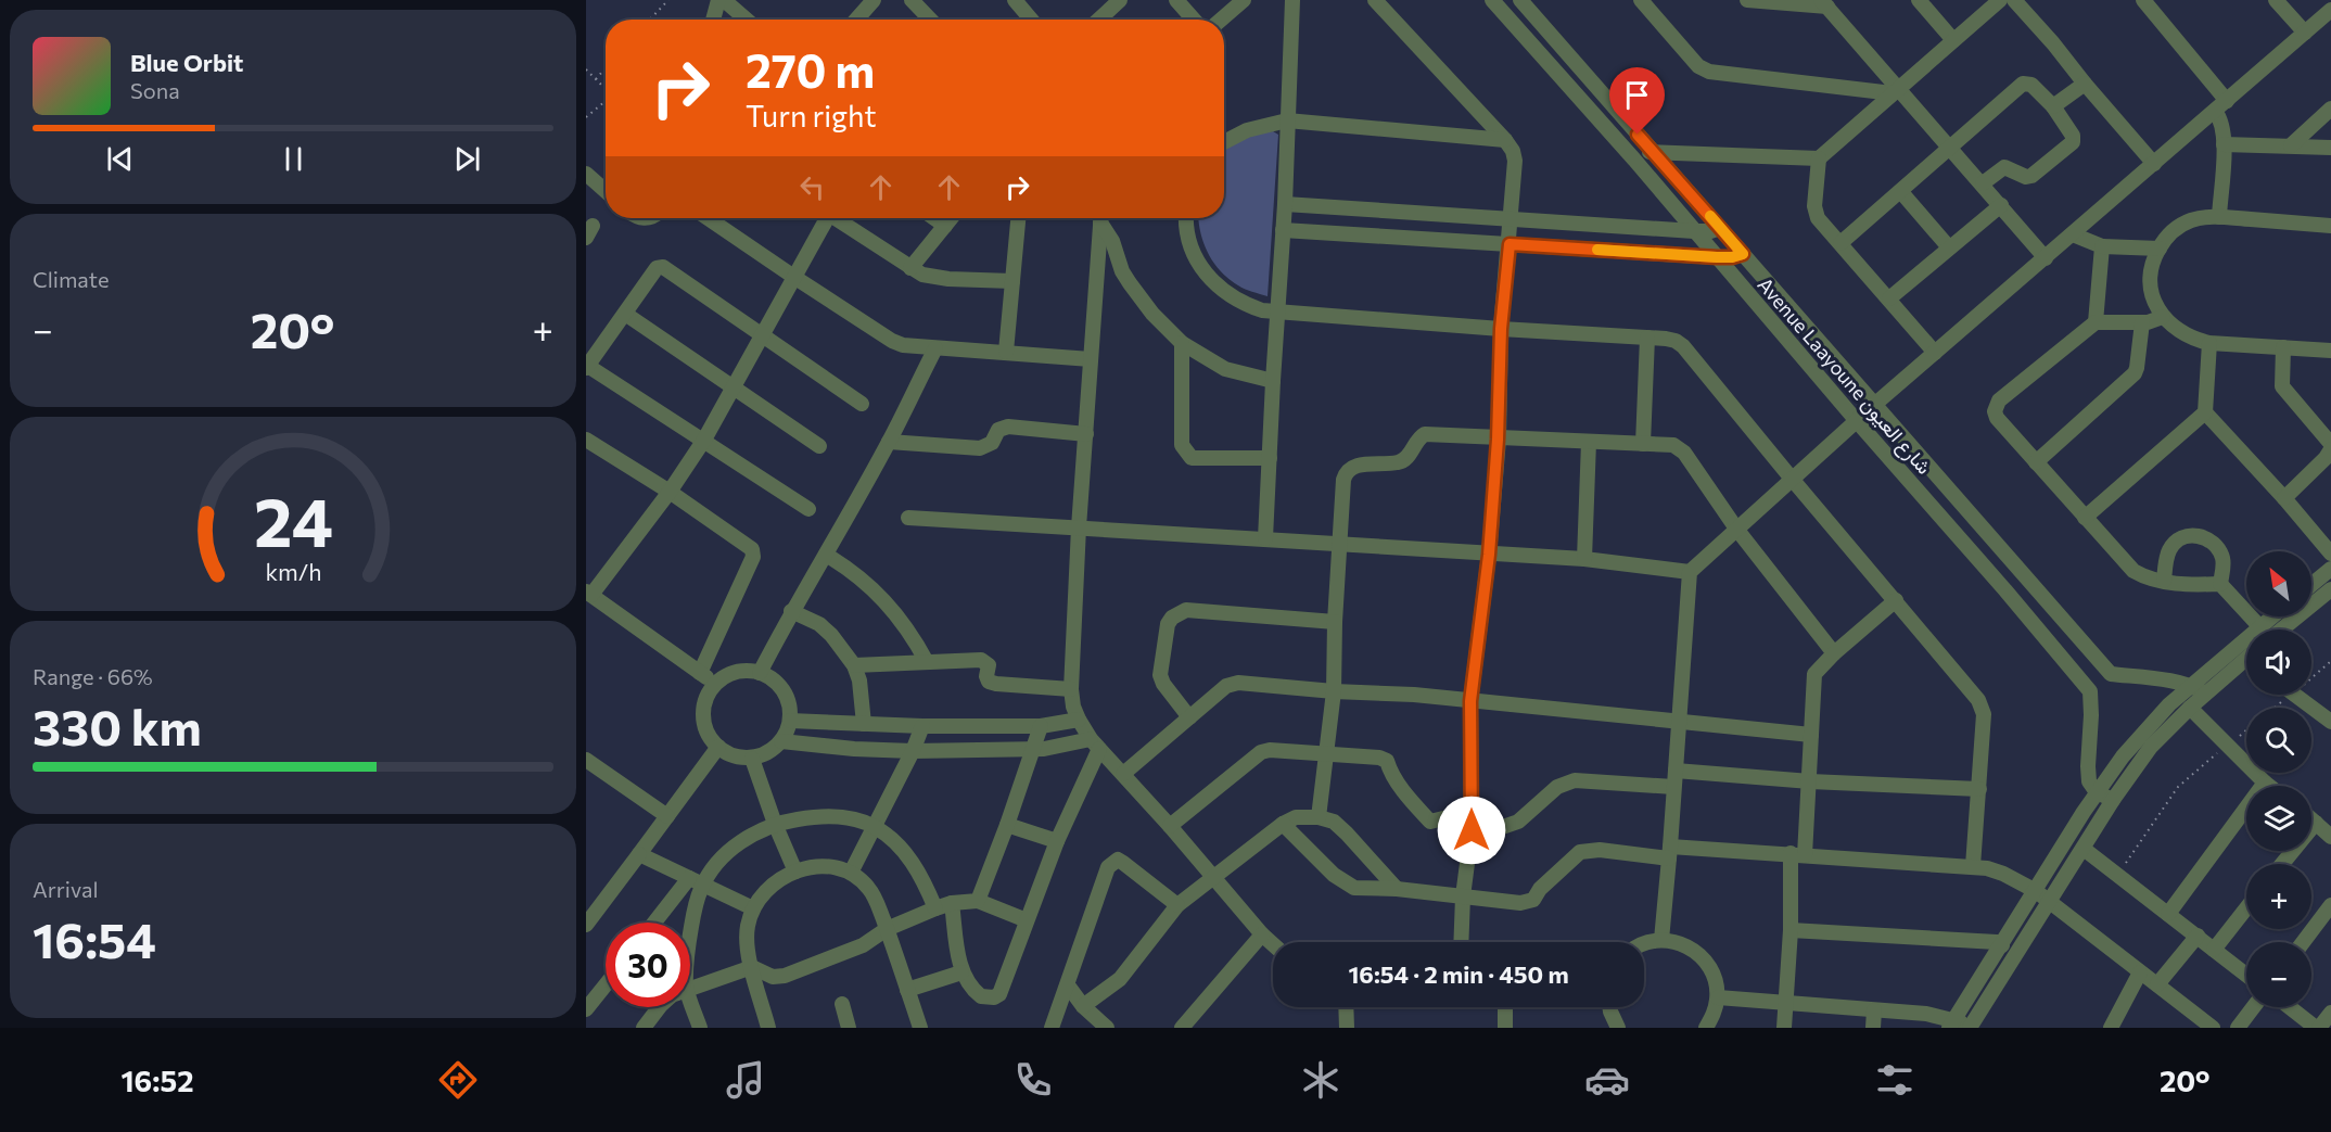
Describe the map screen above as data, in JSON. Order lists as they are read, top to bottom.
{
  "streets": {
    "street": ["Avenue Laayoune شارع العيون"]
  },
  "north": "top left",
  "page": {
    "turn": ["270 m", "Turn right"],
    "song": ["Blue Orbit", "Sona"],
    "tile": [
      "Climate",
      ["Range · 66%", "330 km"],
      ["Arrival", "16:54"]
    ],
    "heat": ["−", "20°", "+"],
    "map_buttons": ["+", "−"],
    "limit": "30",
    "trip": "16:54 · 2 min · 450 m",
    "tabs": ["16:52", "20°"],
    "gauge": ["24", "km/h"]
  }
}
